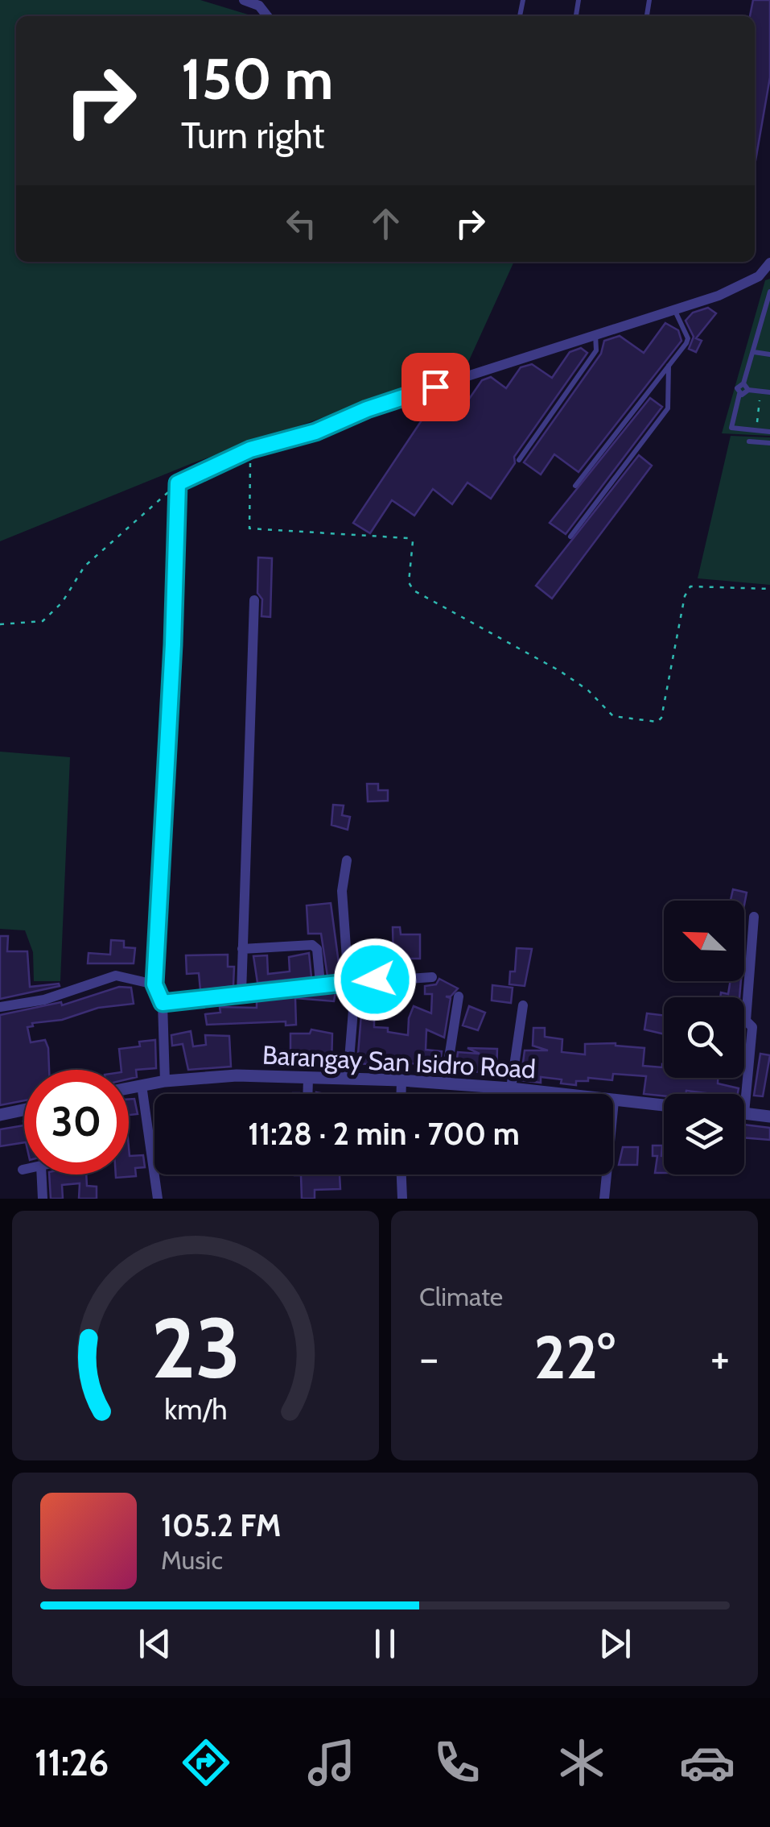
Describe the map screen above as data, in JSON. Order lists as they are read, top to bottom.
{
  "streets": {
    "street": ["Barangay San Isidro Road"]
  },
  "north": "top left",
  "page": {
    "turn": ["150 m", "Turn right"],
    "limit": "30",
    "trip": "11:28 · 2 min · 700 m",
    "tile": "Climate",
    "heat": ["−", "22°", "+"],
    "song": ["105.2 FM", "Music"],
    "tabs": "11:26",
    "gauge": ["23", "km/h"]
  }
}
